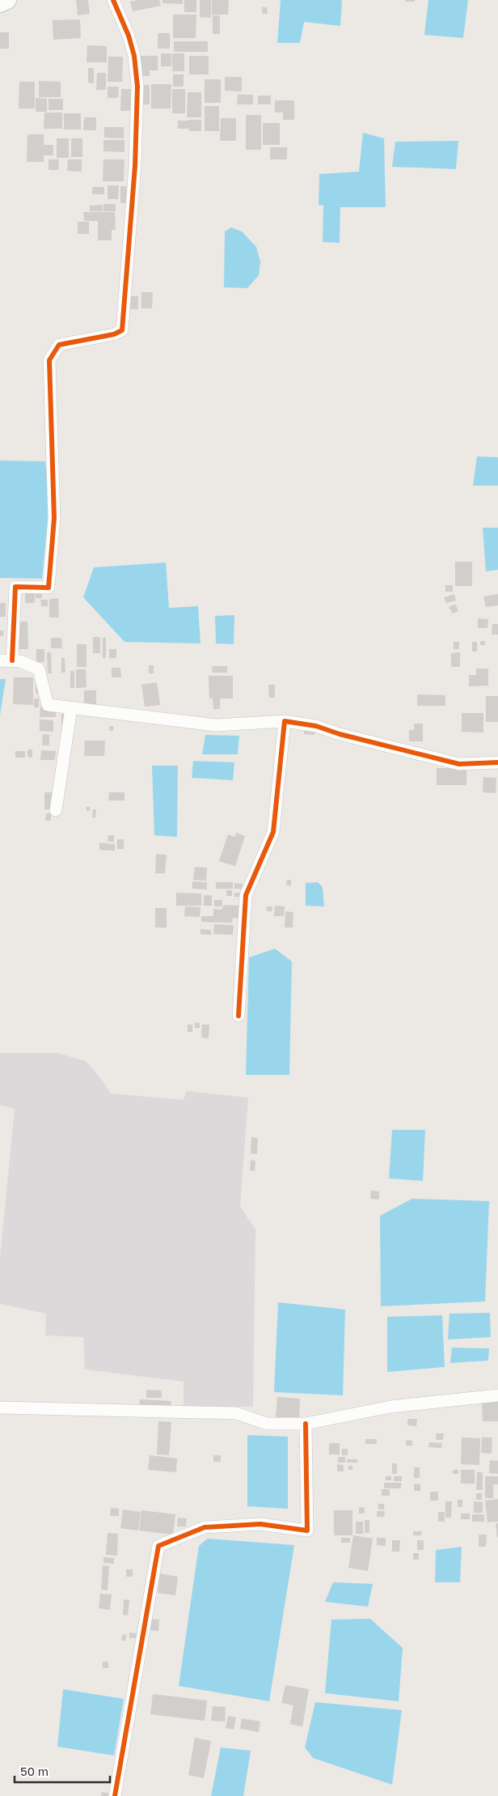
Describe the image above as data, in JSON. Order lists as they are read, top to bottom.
{
  "scale_bar": "50 m"
}
